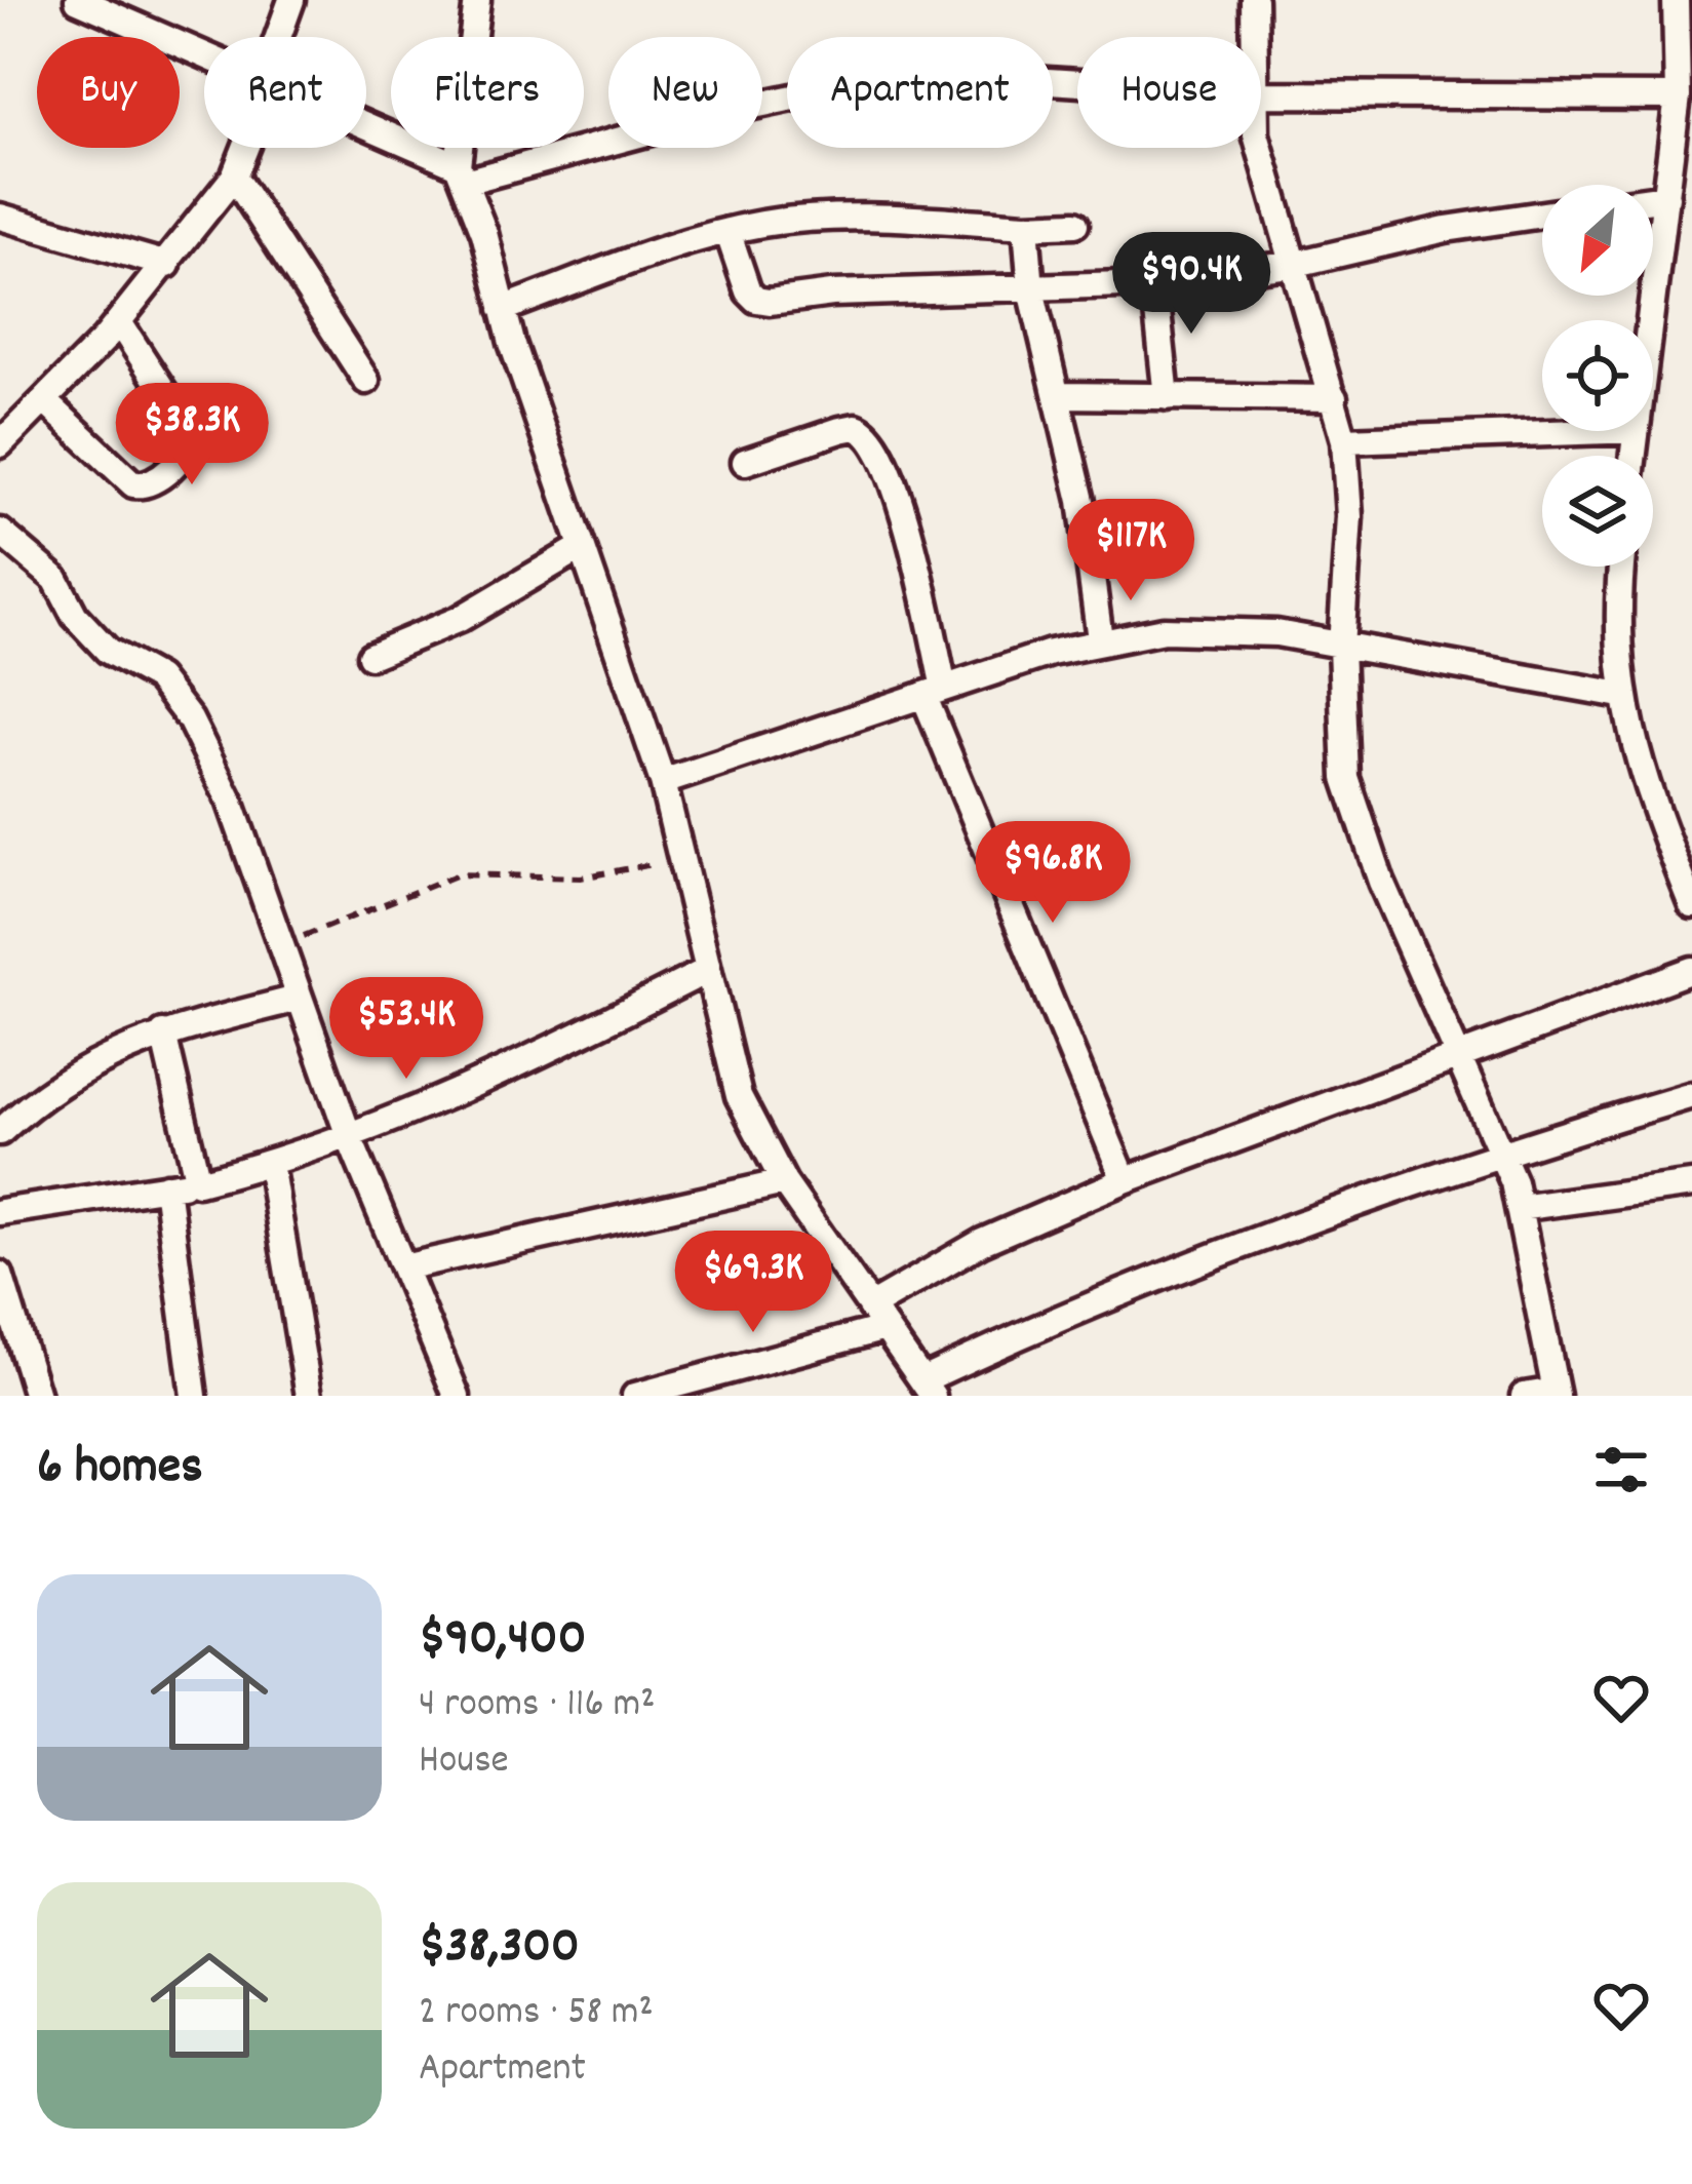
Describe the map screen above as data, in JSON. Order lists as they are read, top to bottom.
{
  "north": "bottom left",
  "page": {
    "chip": [
      "Buy",
      "Rent",
      "Filters",
      "New",
      "Apartment",
      "House"
    ],
    "price": [
      "$90.4K",
      "$38.3K",
      "$117K",
      "$96.8K",
      "$53.4K",
      "$69.3K"
    ],
    "heading": "6 homes",
    "list": [
      {
        "name": "$90,400",
        "note": "4 rooms · 116 m² · House"
      },
      {
        "name": "$38,300",
        "note": "2 rooms · 58 m² · Apartment"
      }
    ]
  }
}
